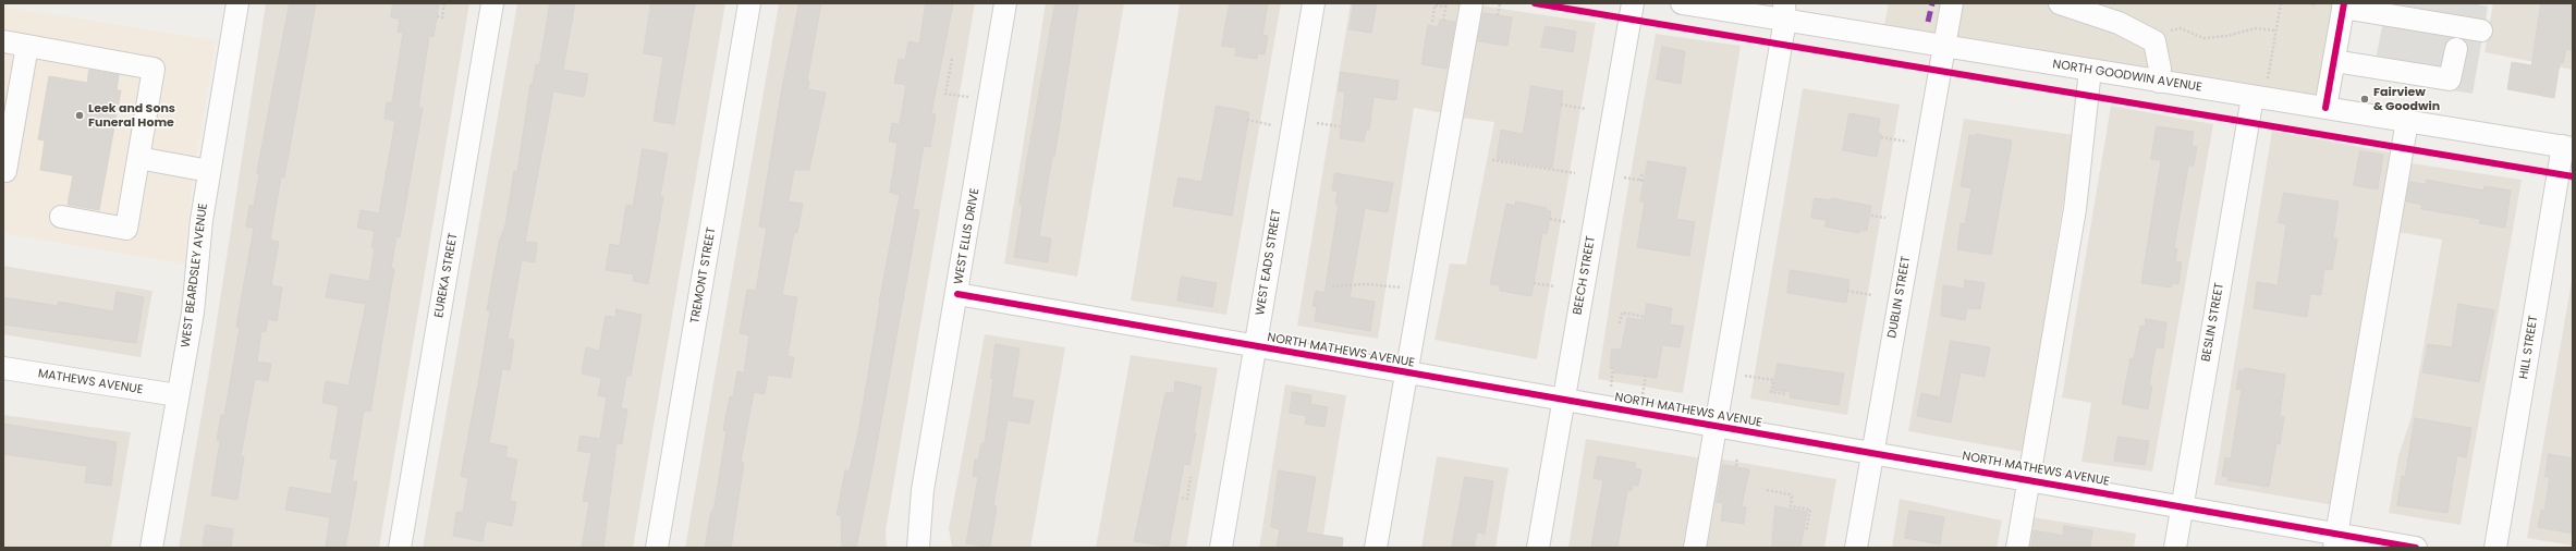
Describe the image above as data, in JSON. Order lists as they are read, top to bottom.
{
  "streets": {
    "street": [
      "NORTH GOODWIN AVENUE",
      "WEST ELLIS DRIVE",
      "WEST EADS STREET",
      "WEST BEARDSLEY AVENUE",
      "EUREKA STREET",
      "TREMONT STREET",
      "BEECH STREET",
      "DUBLIN STREET",
      "BESLIN STREET",
      "HILL STREET",
      "NORTH MATHEWS AVENUE",
      "MATHEWS AVENUE"
    ]
  },
  "crossings": [
    ["NORTH GOODWIN AVENUE", "DUBLIN STREET"],
    ["NORTH GOODWIN AVENUE", "BESLIN STREET"],
    ["NORTH GOODWIN AVENUE", "HILL STREET"],
    ["WEST ELLIS DRIVE", "NORTH MATHEWS AVENUE"],
    ["WEST EADS STREET", "NORTH MATHEWS AVENUE"],
    ["WEST BEARDSLEY AVENUE", "MATHEWS AVENUE"],
    ["BEECH STREET", "NORTH MATHEWS AVENUE"],
    ["DUBLIN STREET", "NORTH MATHEWS AVENUE"],
    ["BESLIN STREET", "NORTH MATHEWS AVENUE"]
  ],
  "places": ["Fairview & Goodwin", "Leek and Sons Funeral Home"]
}
